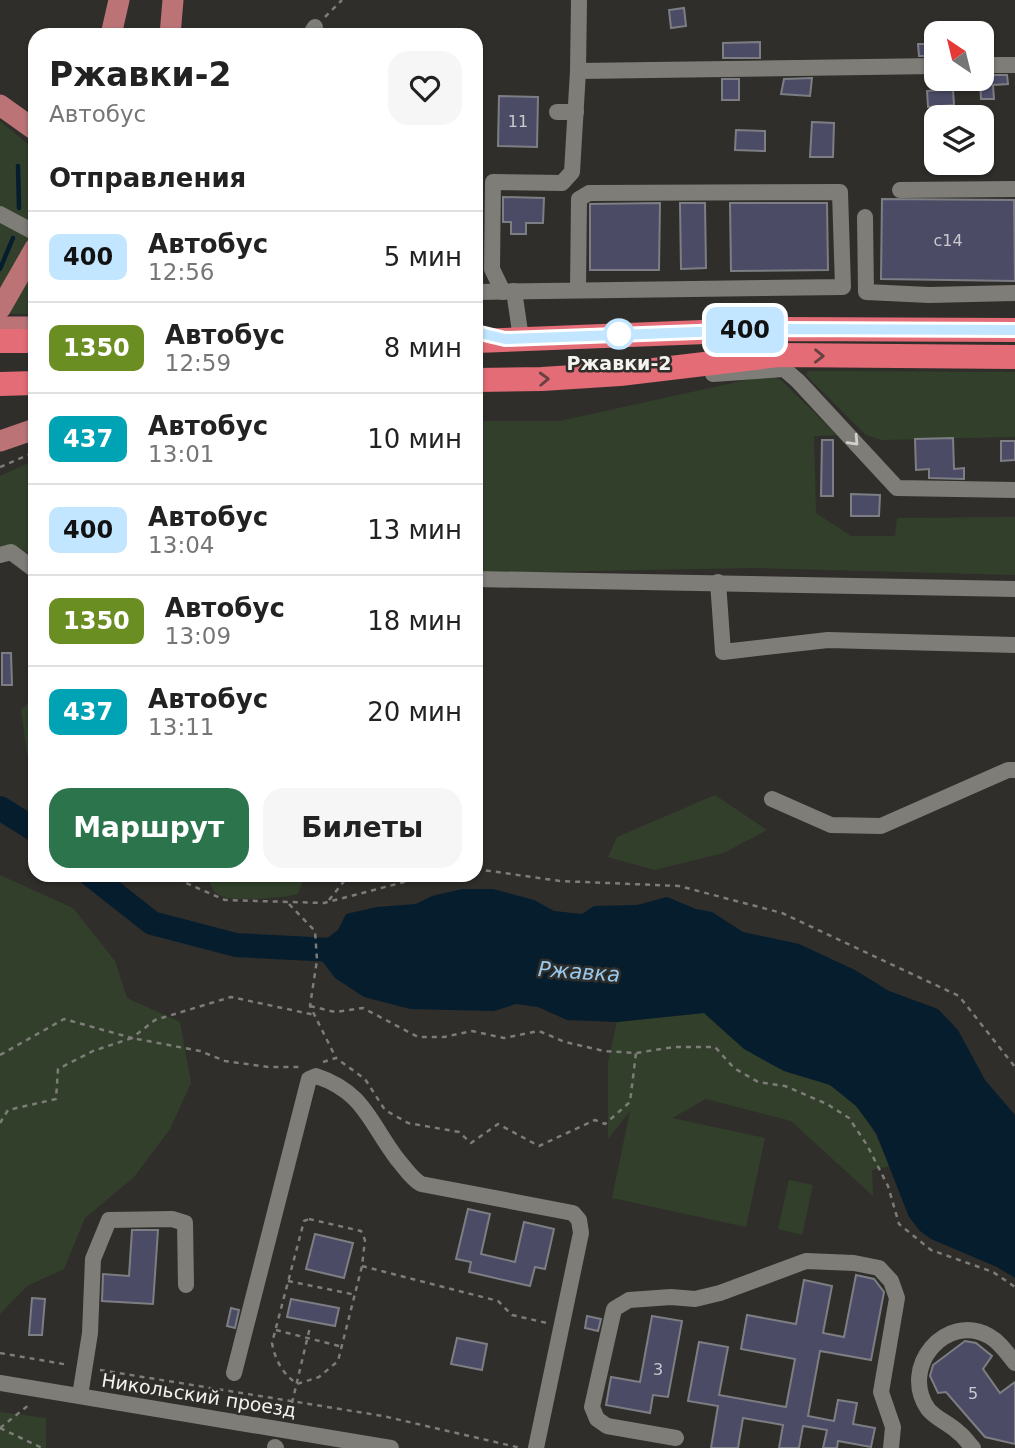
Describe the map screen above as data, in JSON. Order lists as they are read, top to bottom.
{
  "streets": {
    "street": ["Никольский проезд"]
  },
  "water": ["Ржавка"],
  "places": ["Ржавки-2"],
  "lines": ["bus line 400"],
  "house_numbers": [
    "11",
    "с14",
    "3",
    "5"
  ],
  "north": "top left",
  "page": {
    "on_map": "400",
    "heading": [
      ["Ржавки-2", "Автобус"],
      "Отправления"
    ],
    "list": [
      {
        "mark": "400",
        "name": "Автобус",
        "note": "12:56",
        "value": "5 мин"
      },
      {
        "mark": "1350",
        "name": "Автобус",
        "note": "12:59",
        "value": "8 мин"
      },
      {
        "mark": "437",
        "name": "Автобус",
        "note": "13:01",
        "value": "10 мин"
      },
      {
        "mark": "400",
        "name": "Автобус",
        "note": "13:04",
        "value": "13 мин"
      },
      {
        "mark": "1350",
        "name": "Автобус",
        "note": "13:09",
        "value": "18 мин"
      },
      {
        "mark": "437",
        "name": "Автобус",
        "note": "13:11",
        "value": "20 мин"
      }
    ],
    "buttons": ["Маршрут", "Билеты"]
  }
}
